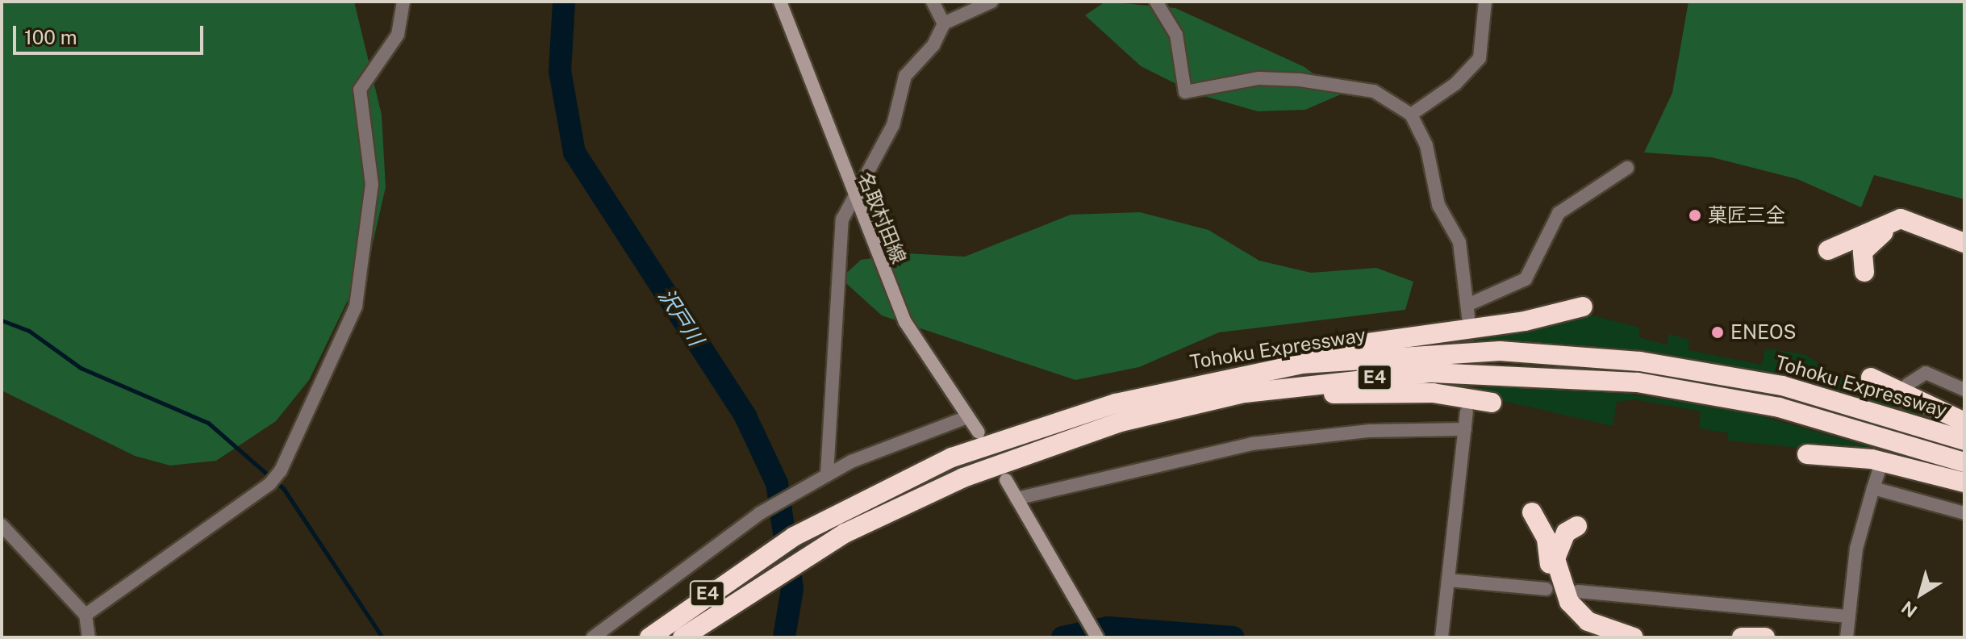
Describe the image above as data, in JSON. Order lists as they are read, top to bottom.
{
  "streets": {
    "highway": ["Tohoku Expressway", "E4"],
    "main road": ["名取村田線"]
  },
  "water": ["沢戸川"],
  "places": ["菓匠三全", "ENEOS"],
  "scale_bar": "100 m",
  "north": "bottom left"
}
